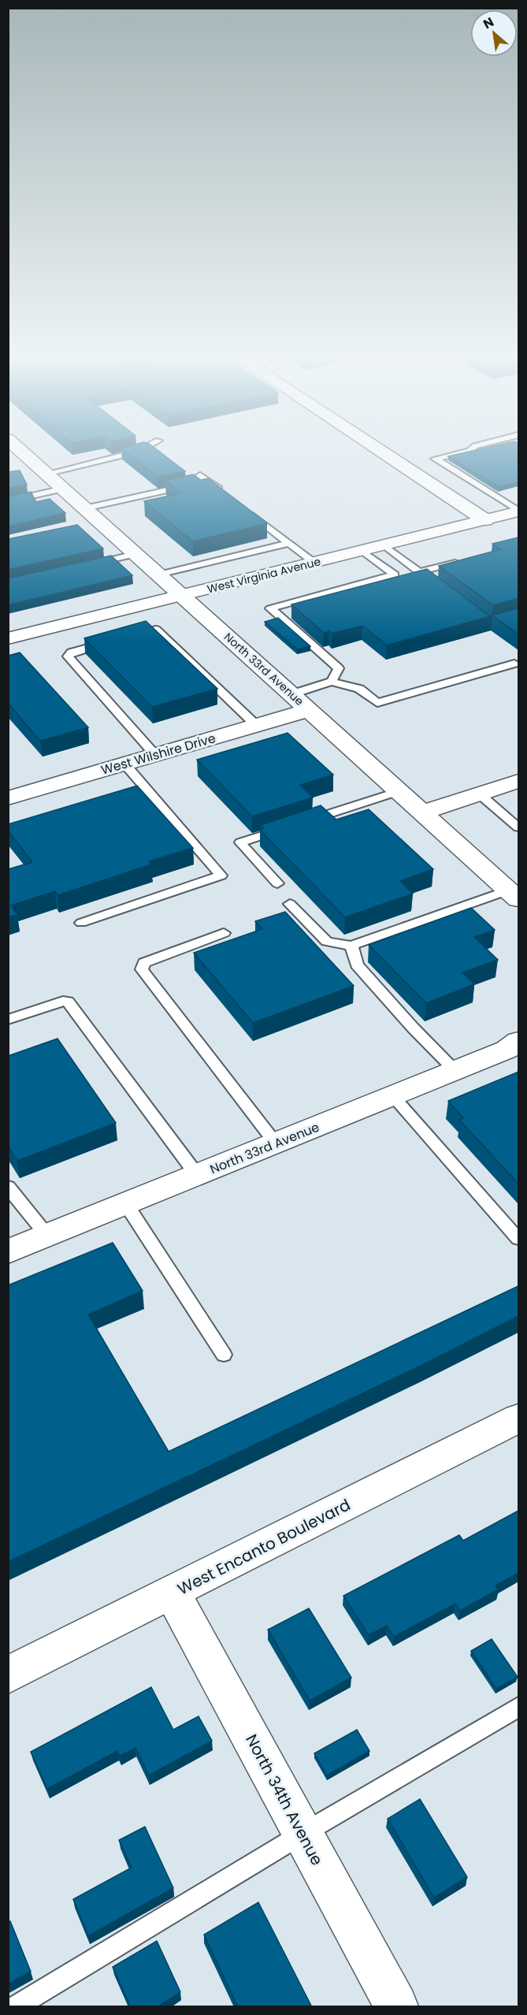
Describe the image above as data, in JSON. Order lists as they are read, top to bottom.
{
  "streets": {
    "street": [
      "West Virginia Avenue",
      "North 33rd Avenue",
      "West Wilshire Drive",
      "West Encanto Boulevard",
      "North 34th Avenue"
    ]
  },
  "crossings": [
    ["West Virginia Avenue", "North 33rd Avenue"],
    ["North 33rd Avenue", "West Wilshire Drive"],
    ["West Encanto Boulevard", "North 34th Avenue"]
  ],
  "north": "top left"
}
